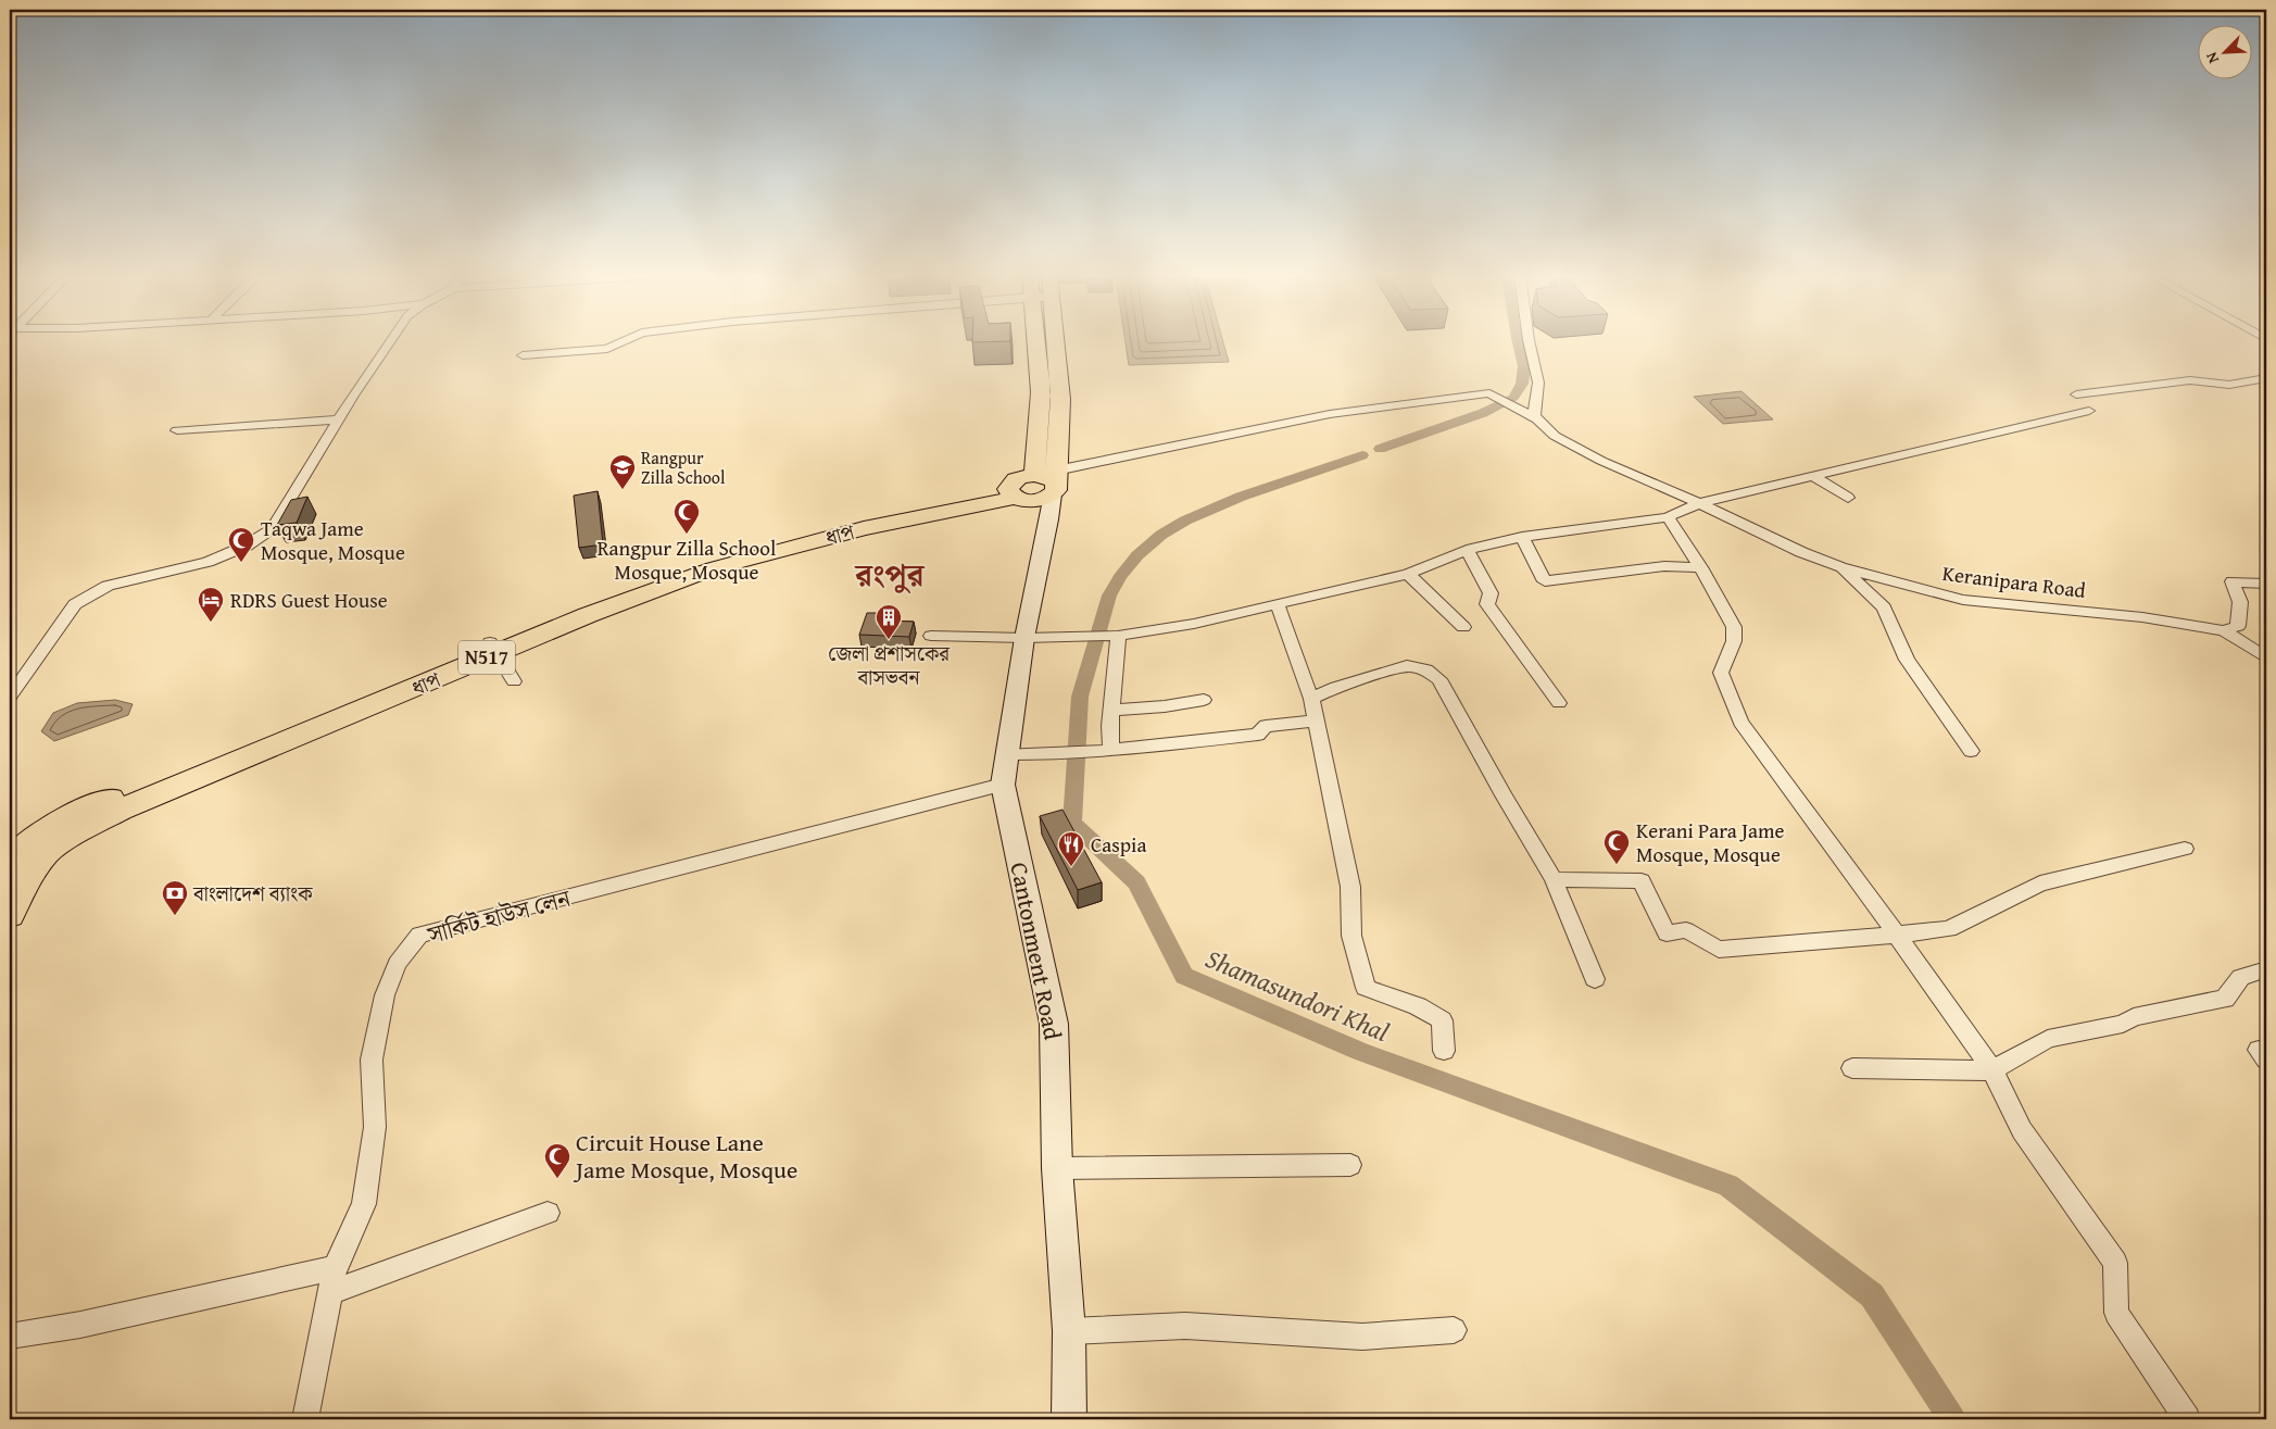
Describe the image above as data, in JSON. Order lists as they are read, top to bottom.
{
  "streets": {
    "highway": ["ধাপ", "N517"],
    "main road": ["Cantonment Road"],
    "street": ["Keranipara Road", "সার্কিট হাউস লেন"]
  },
  "crossings": [
    ["ধাপ", "Keranipara Road"],
    ["ধাপ", "Cantonment Road"],
    ["Keranipara Road", "Cantonment Road"],
    ["সার্কিট হাউস লেন", "Cantonment Road"]
  ],
  "districts": ["রংপুর"],
  "water": ["Shamasundori Khal"],
  "places": {
    "school or university": ["Rangpur Zilla School"],
    "mosque": [
      "Rangpur Zilla School Mosque, Mosque",
      "Taqwa Jame Mosque, Mosque",
      "Kerani Para Jame Mosque, Mosque",
      "Circuit House Lane Jame Mosque, Mosque"
    ],
    "hotel": ["RDRS Guest House"],
    "building": ["জেলা প্রশাসকের বাসভবন"],
    "restaurant": ["Caspia"],
    "bank": ["বাংলাদেশ ব্যাংক"]
  },
  "north": "bottom left"
}
